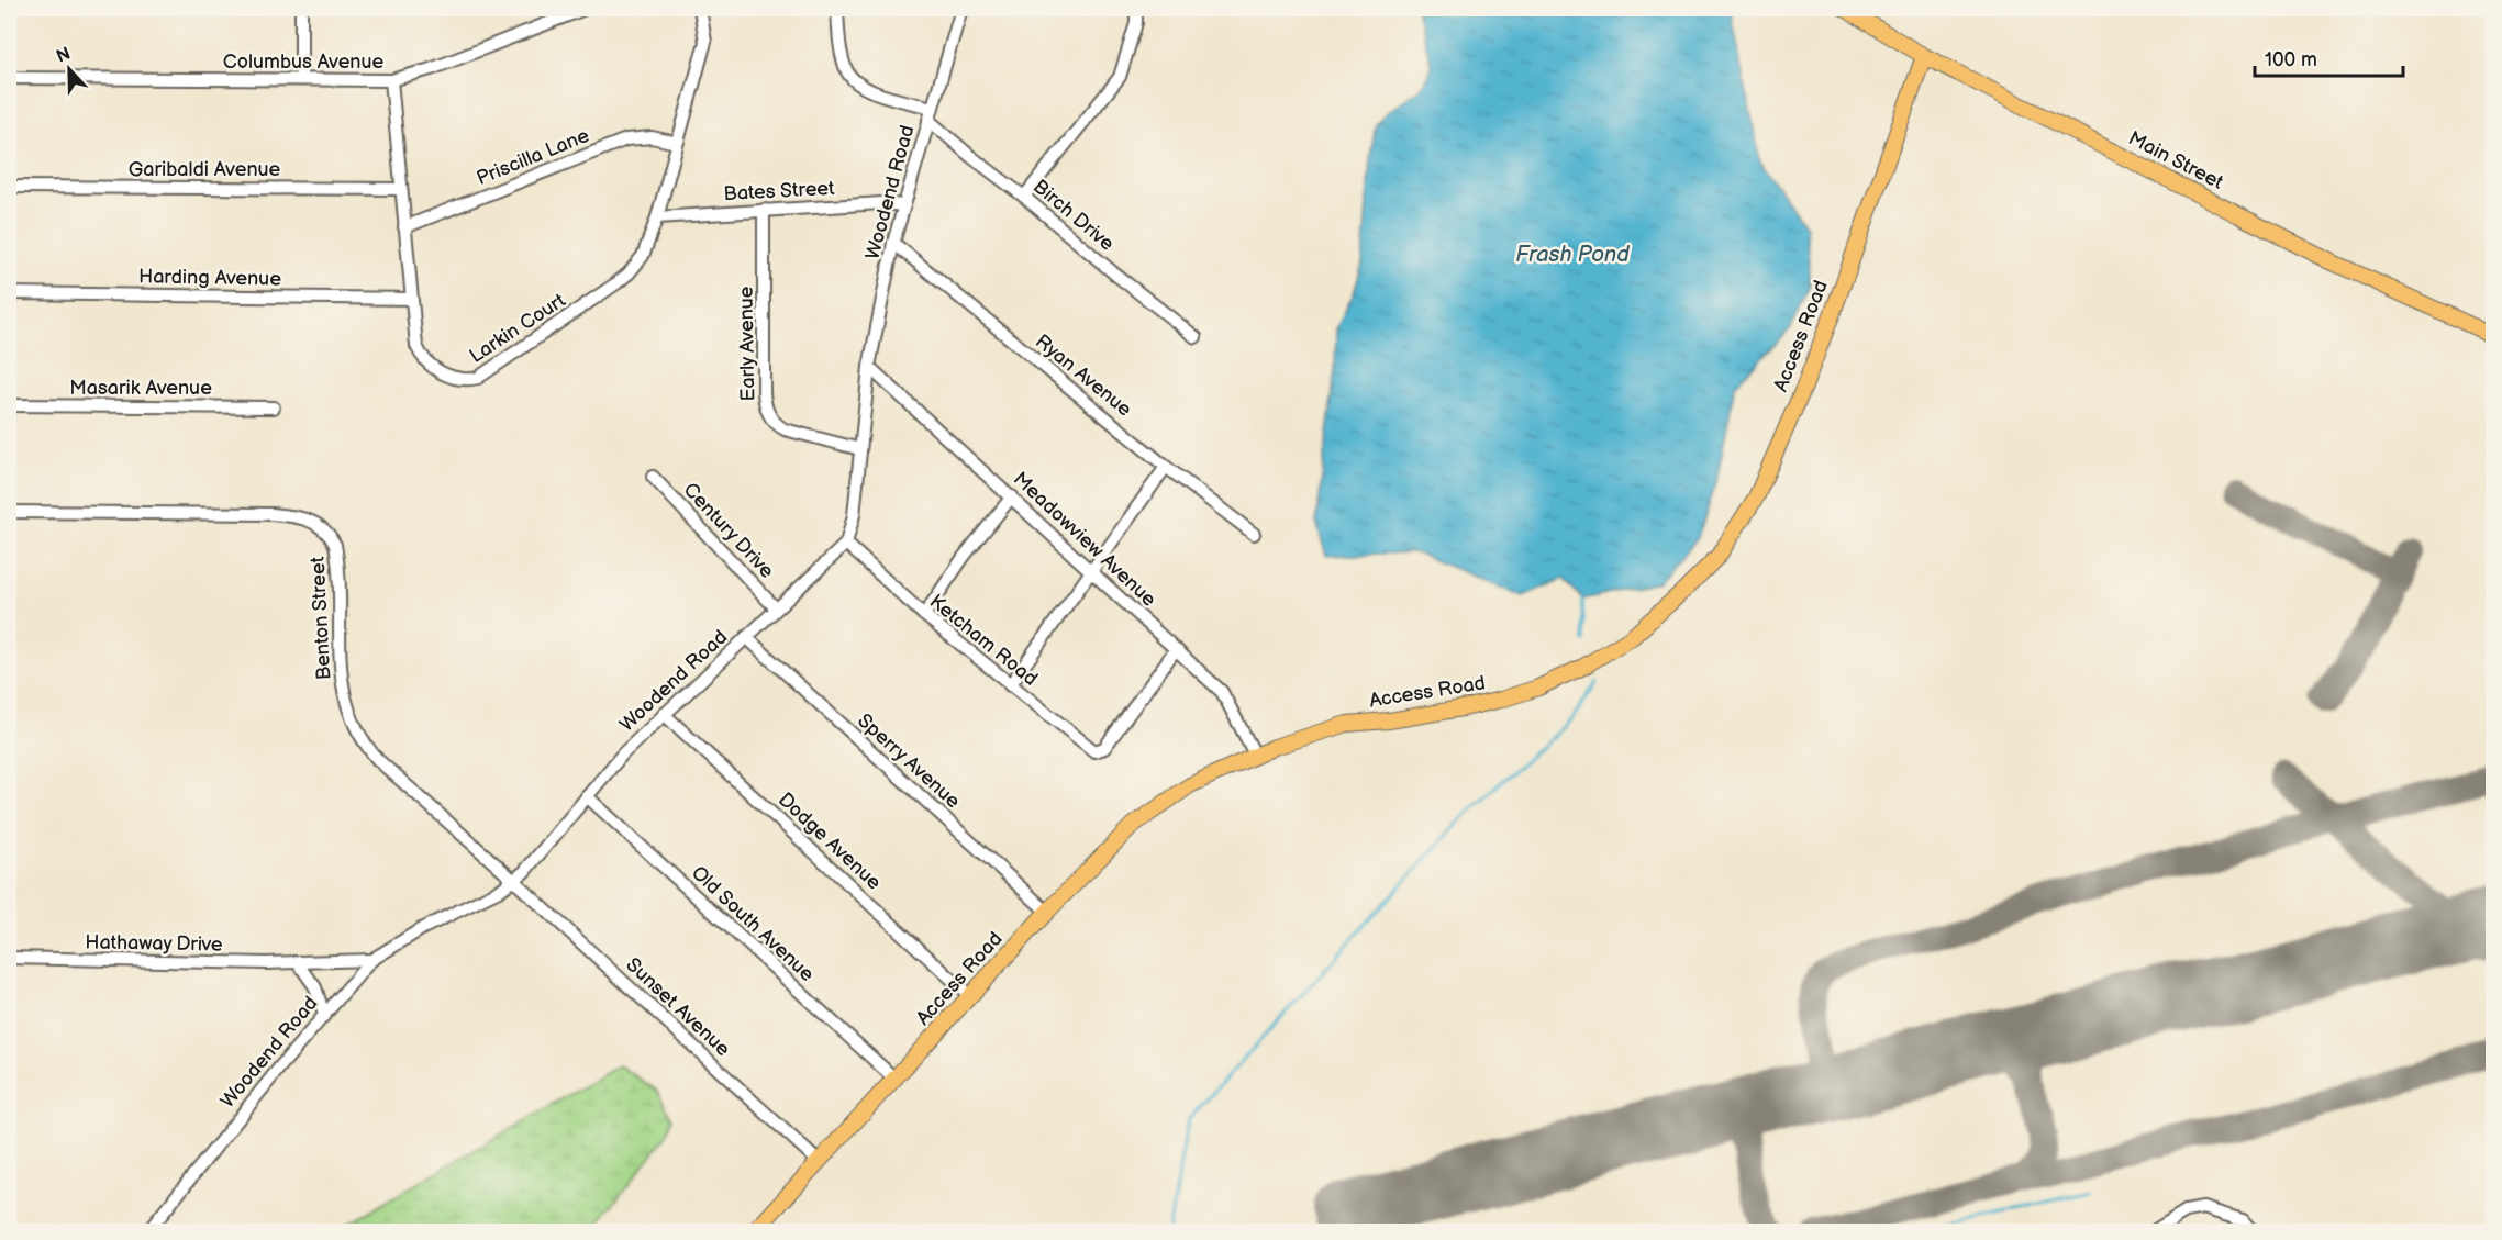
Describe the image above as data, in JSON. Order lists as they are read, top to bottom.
{
  "streets": {
    "main road": ["Main Street", "Access Road"],
    "street": [
      "Columbus Avenue",
      "Priscilla Lane",
      "Garibaldi Avenue",
      "Bates Street",
      "Woodend Road",
      "Birch Drive",
      "Harding Avenue",
      "Larkin Court",
      "Early Avenue",
      "Ryan Avenue",
      "Masarik Avenue",
      "Century Drive",
      "Meadowview Avenue",
      "Benton Street",
      "Ketcham Road",
      "Sperry Avenue",
      "Dodge Avenue",
      "Old South Avenue",
      "Hathaway Drive",
      "Sunset Avenue"
    ]
  },
  "crossings": [
    ["Columbus Avenue", "Larkin Court"],
    ["Priscilla Lane", "Larkin Court"],
    ["Main Street", "Access Road"],
    ["Garibaldi Avenue", "Larkin Court"],
    ["Bates Street", "Woodend Road"],
    ["Bates Street", "Larkin Court"],
    ["Bates Street", "Early Avenue"],
    ["Woodend Road", "Birch Drive"],
    ["Woodend Road", "Early Avenue"],
    ["Woodend Road", "Ryan Avenue"],
    ["Woodend Road", "Century Drive"],
    ["Woodend Road", "Meadowview Avenue"],
    ["Woodend Road", "Benton Street"],
    ["Woodend Road", "Ketcham Road"],
    ["Woodend Road", "Sperry Avenue"],
    ["Woodend Road", "Dodge Avenue"],
    ["Woodend Road", "Old South Avenue"],
    ["Woodend Road", "Hathaway Drive"],
    ["Woodend Road", "Sunset Avenue"],
    ["Harding Avenue", "Larkin Court"],
    ["Access Road", "Meadowview Avenue"],
    ["Access Road", "Sperry Avenue"],
    ["Access Road", "Dodge Avenue"],
    ["Access Road", "Old South Avenue"],
    ["Access Road", "Sunset Avenue"],
    ["Meadowview Avenue", "Ketcham Road"],
    ["Benton Street", "Sunset Avenue"]
  ],
  "water": ["Frash Pond"],
  "scale_bar": "100 m",
  "north": "top"
}
